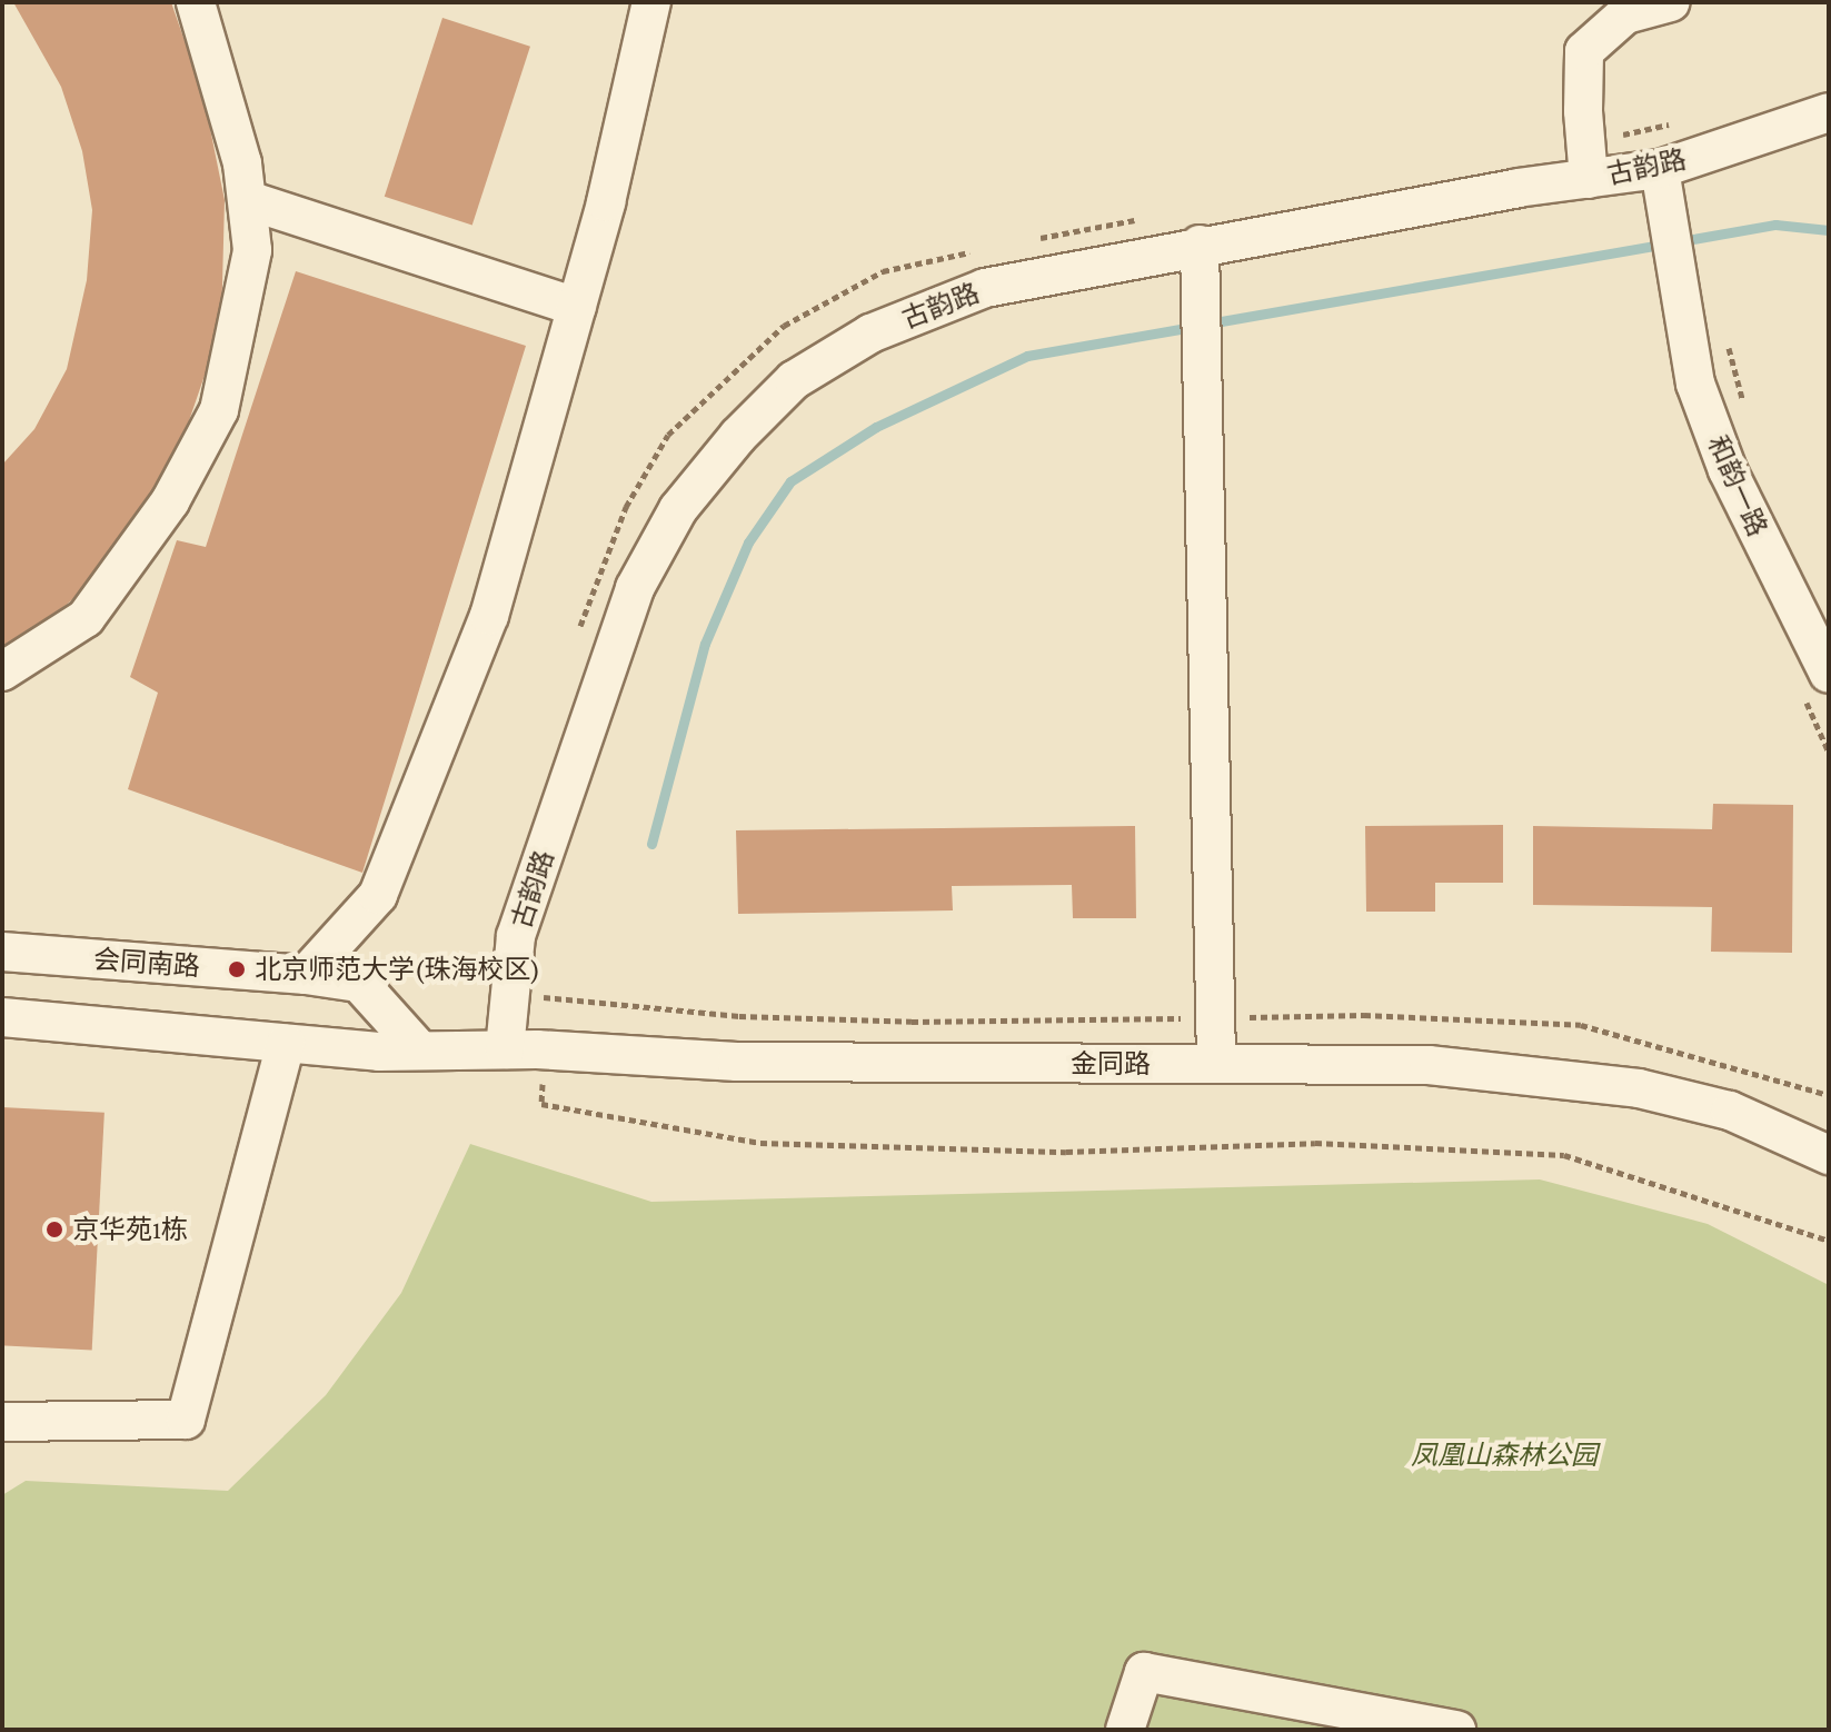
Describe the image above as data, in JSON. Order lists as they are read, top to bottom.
{
  "streets": {
    "street": [
      "古韵路",
      "和韵一路",
      "会同南路",
      "金同路"
    ]
  },
  "crossings": [
    ["古韵路", "和韵一路"],
    ["古韵路", "金同路"],
    ["会同南路", "金同路"]
  ],
  "parks": ["凤凰山森林公园"],
  "places": ["北京师范大学(珠海校区)", "京华苑1栋"]
}
